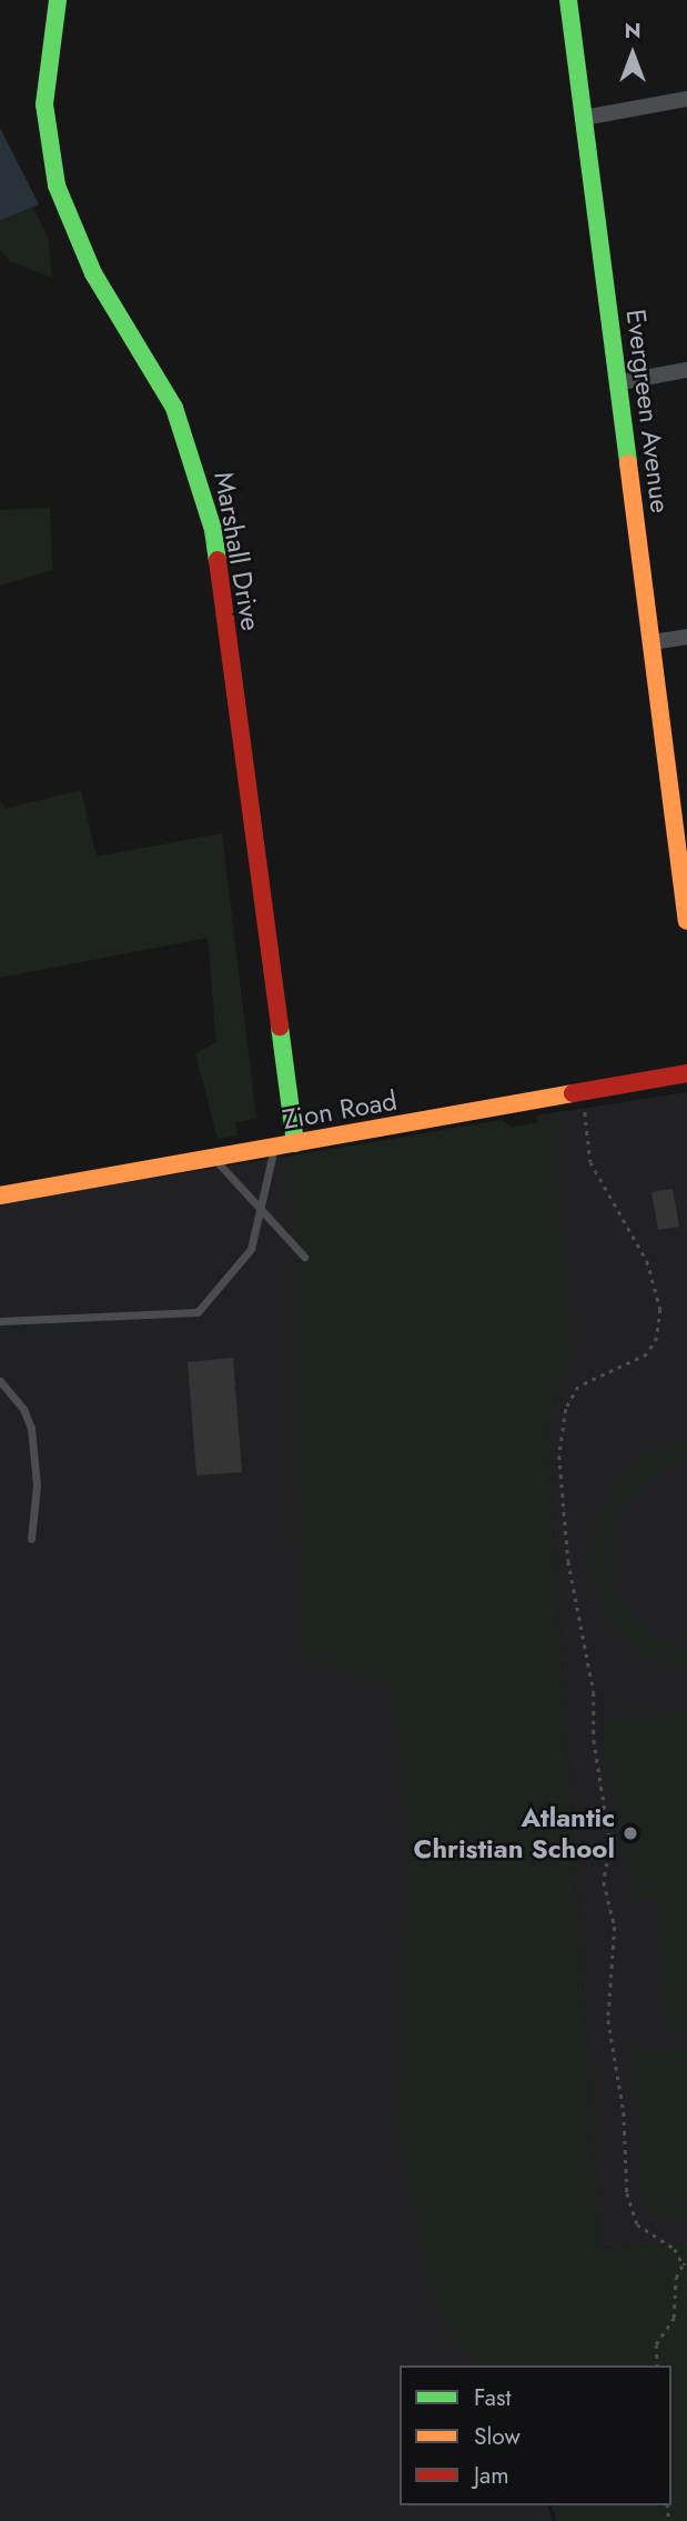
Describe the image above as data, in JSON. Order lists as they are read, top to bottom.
{
  "streets": {
    "street": ["Evergreen Avenue", "Marshall Drive", "Zion Road"]
  },
  "crossings": [
    ["Marshall Drive", "Zion Road"]
  ],
  "places": ["Atlantic Christian School"],
  "legend": ["Fast", "Slow", "Jam"],
  "north": "top"
}
